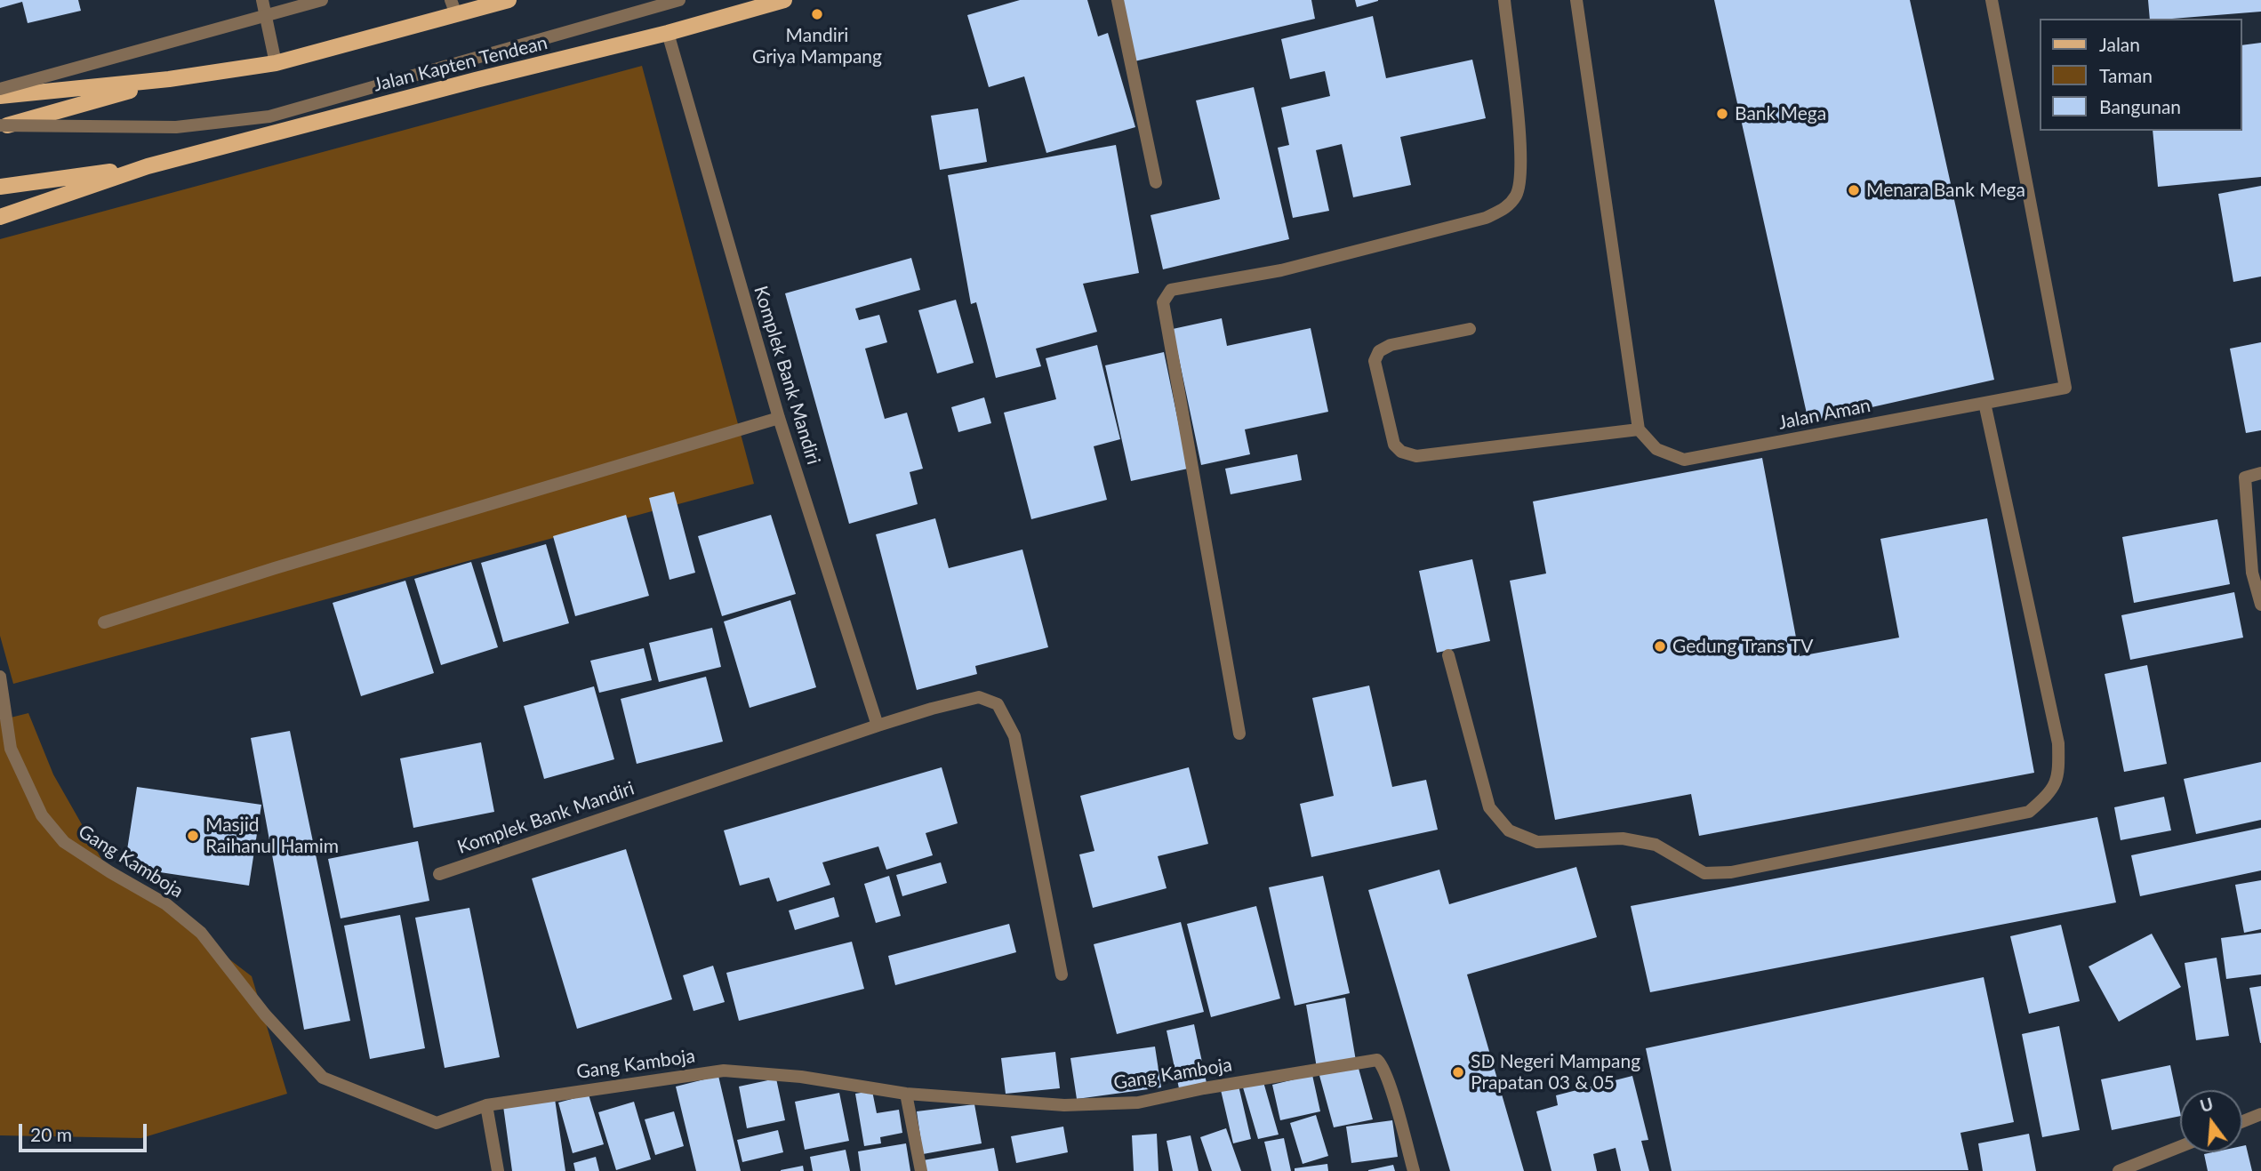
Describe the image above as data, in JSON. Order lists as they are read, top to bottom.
{
  "streets": {
    "main road": ["Jalan Kapten Tendean"],
    "street": ["Komplek Bank Mandiri", "Jalan Aman", "Gang Kamboja"]
  },
  "crossings": [
    ["Jalan Kapten Tendean", "Komplek Bank Mandiri"]
  ],
  "places": [
    "Mandiri Griya Mampang",
    "Bank Mega",
    "Menara Bank Mega",
    "Gedung Trans TV",
    "Masjid Raihanul Hamim",
    "SD Negeri Mampang Prapatan 03 & 05"
  ],
  "legend": ["Jalan", "Taman", "Bangunan"],
  "scale_bar": "20 m",
  "north": "top"
}
